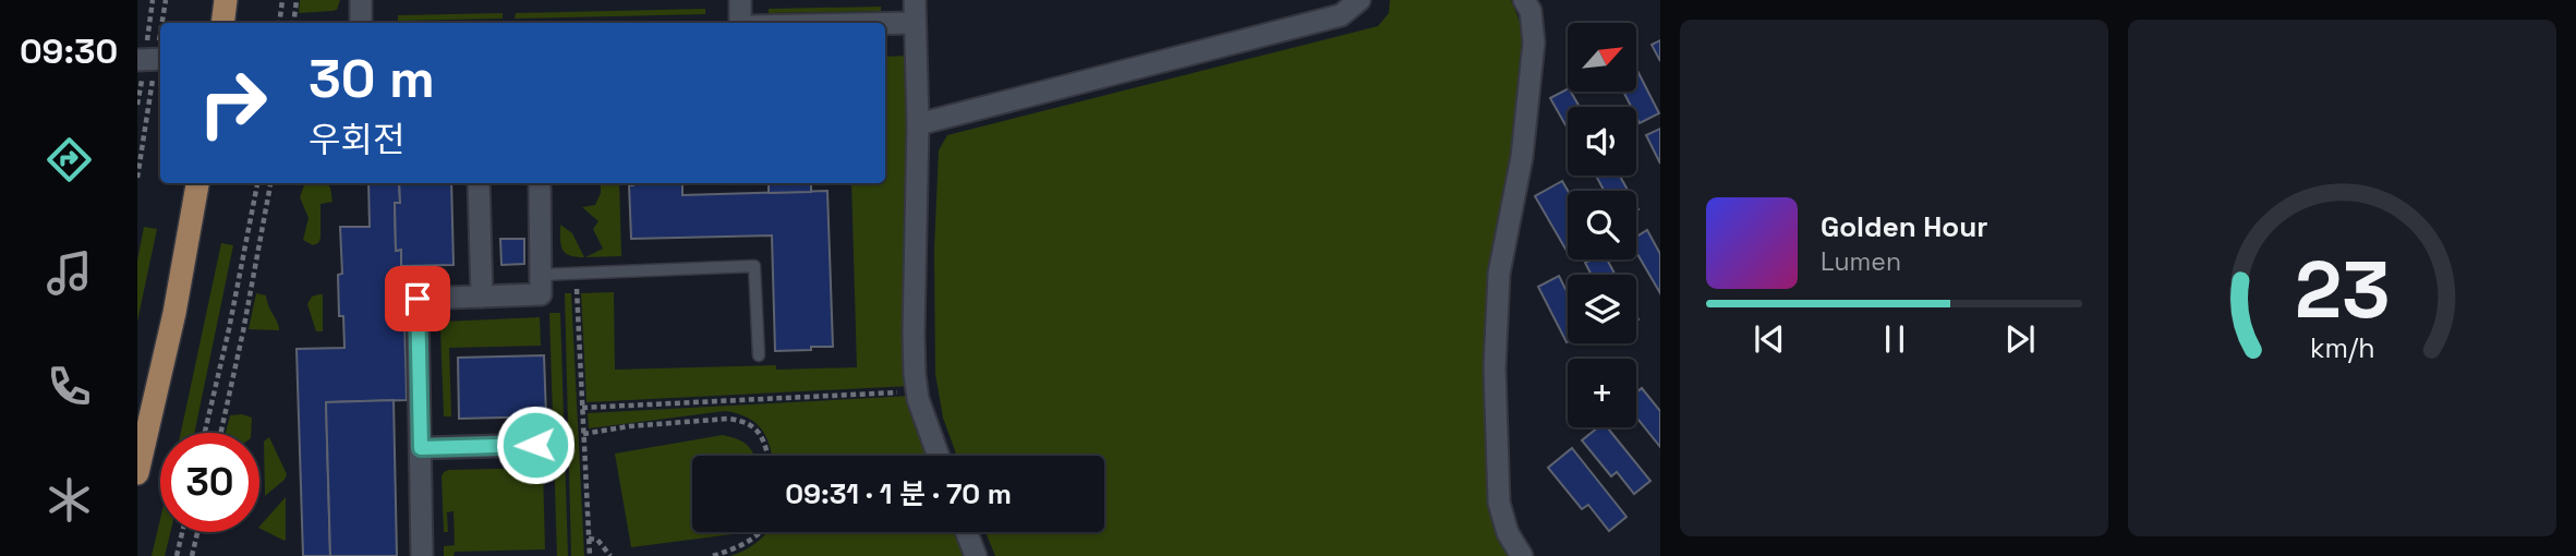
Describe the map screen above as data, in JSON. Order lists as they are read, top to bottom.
{
  "north": "top right",
  "page": {
    "tabs": "09:30",
    "map_buttons": "+",
    "turn": ["30 m", "우회전"],
    "song": ["Golden Hour", "Lumen"],
    "limit": "30",
    "trip": "09:31 · 1 분 · 70 m",
    "gauge": ["23", "km/h"]
  }
}
